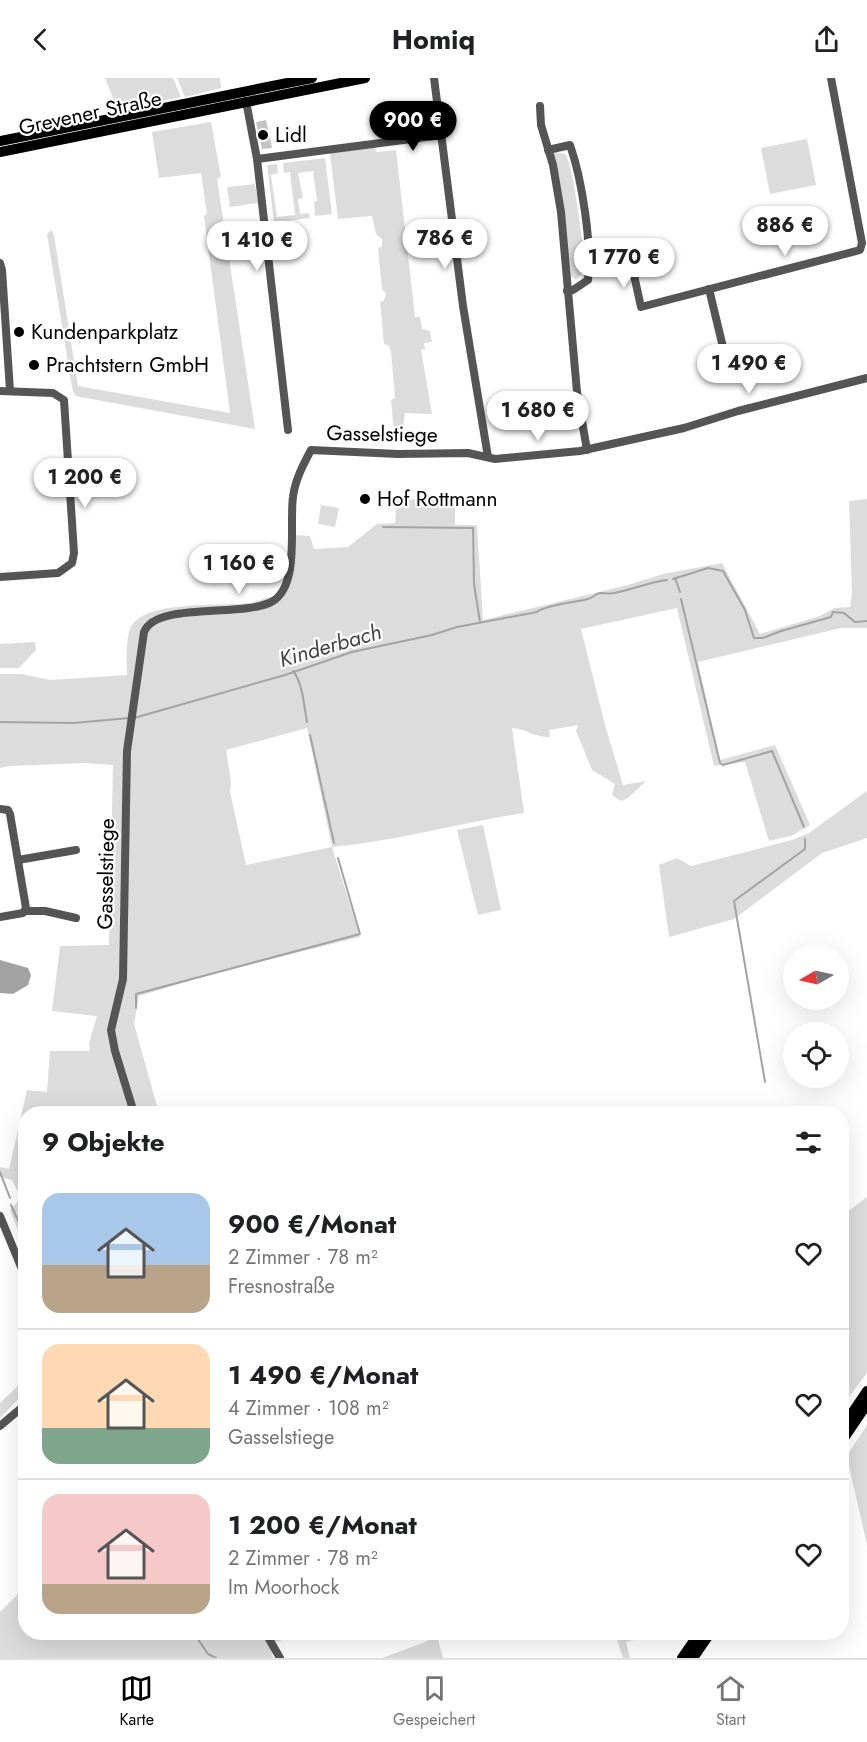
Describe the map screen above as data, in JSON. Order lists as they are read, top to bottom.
{
  "streets": {
    "main road": ["Grevener Straße"],
    "street": ["Gasselstiege"]
  },
  "water": ["Kinderbach"],
  "places": [
    "Lidl",
    "Kundenparkplatz",
    "Prachtstern GmbH",
    "Hof Rottmann"
  ],
  "north": "left",
  "page": {
    "header": "Homiq",
    "price": [
      "900 €",
      "886 €",
      "786 €",
      "1 410 €",
      "1 770 €",
      "1 490 €",
      "1 680 €",
      "1 200 €",
      "1 160 €"
    ],
    "heading": "9 Objekte",
    "list": [
      {
        "name": "900 €/Monat",
        "note": "2 Zimmer · 78 m² · Fresnostraße"
      },
      {
        "name": "1 490 €/Monat",
        "note": "4 Zimmer · 108 m² · Gasselstiege"
      },
      {
        "name": "1 200 €/Monat",
        "note": "2 Zimmer · 78 m² · Im Moorhock"
      }
    ],
    "tabs": ["Karte", "Gespeichert", "Start"]
  }
}
